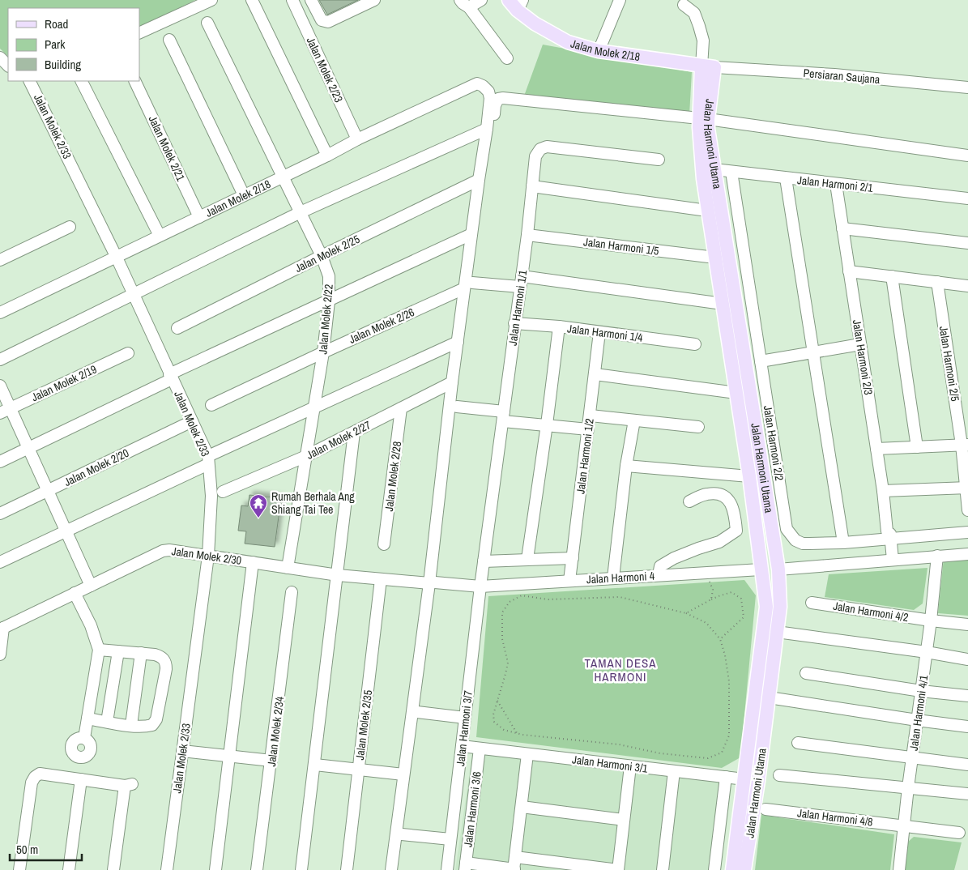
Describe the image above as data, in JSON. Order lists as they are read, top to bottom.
{
  "streets": {
    "main road": ["Jalan Molek 2/18", "Jalan Harmoni Utama"],
    "street": [
      "Jalan Molek 2/23",
      "Persiaran Saujana",
      "Jalan Molek 2/33",
      "Jalan Molek 2/21",
      "Jalan Harmoni 2/1",
      "Jalan Harmoni 1/5",
      "Jalan Molek 2/25",
      "Jalan Harmoni 1/1",
      "Jalan Molek 2/22",
      "Jalan Molek 2/26",
      "Jalan Harmoni 1/4",
      "Jalan Harmoni 2/3",
      "Jalan Harmoni 2/5",
      "Jalan Molek 2/19",
      "Jalan Molek 2/27",
      "Jalan Harmoni 2/2",
      "Jalan Harmoni 1/2",
      "Jalan Molek 2/20",
      "Jalan Molek 2/28",
      "Jalan Molek 2/30",
      "Jalan Harmoni 4",
      "Jalan Harmoni 4/2",
      "Jalan Harmoni 4/1",
      "Jalan Molek 2/35",
      "Jalan Harmoni 3/7",
      "Jalan Molek 2/34",
      "Jalan Harmoni 3/1",
      "Jalan Harmoni 3/6",
      "Jalan Harmoni 4/8"
    ]
  },
  "crossings": [
    ["Jalan Molek 2/18", "Jalan Molek 2/23"],
    ["Jalan Molek 2/18", "Persiaran Saujana"],
    ["Jalan Molek 2/18", "Jalan Molek 2/33"],
    ["Jalan Molek 2/18", "Jalan Harmoni Utama"],
    ["Jalan Molek 2/18", "Jalan Molek 2/21"],
    ["Jalan Molek 2/18", "Jalan Molek 2/22"],
    ["Persiaran Saujana", "Jalan Harmoni Utama"],
    ["Jalan Molek 2/33", "Jalan Molek 2/20"],
    ["Jalan Molek 2/33", "Jalan Molek 2/30"],
    ["Jalan Harmoni Utama", "Jalan Harmoni 2/1"],
    ["Jalan Harmoni Utama", "Jalan Harmoni 1/5"],
    ["Jalan Harmoni Utama", "Jalan Harmoni 4"],
    ["Jalan Harmoni Utama", "Jalan Harmoni 3/1"],
    ["Jalan Harmoni 2/1", "Jalan Harmoni 2/3"],
    ["Jalan Harmoni 2/1", "Jalan Harmoni 2/2"],
    ["Jalan Harmoni 1/5", "Jalan Harmoni 1/1"],
    ["Jalan Molek 2/25", "Jalan Molek 2/22"],
    ["Jalan Harmoni 1/1", "Jalan Harmoni 1/4"],
    ["Jalan Harmoni 1/1", "Jalan Molek 2/30"],
    ["Jalan Harmoni 1/1", "Jalan Harmoni 4"],
    ["Jalan Harmoni 1/1", "Jalan Harmoni 3/7"],
    ["Jalan Molek 2/22", "Jalan Molek 2/26"],
    ["Jalan Molek 2/22", "Jalan Molek 2/27"],
    ["Jalan Molek 2/22", "Jalan Molek 2/30"],
    ["Jalan Harmoni 1/4", "Jalan Harmoni 1/2"],
    ["Jalan Harmoni 2/3", "Jalan Harmoni 2/2"],
    ["Jalan Molek 2/27", "Jalan Molek 2/28"],
    ["Jalan Harmoni 1/2", "Jalan Harmoni 4"],
    ["Jalan Molek 2/30", "Jalan Harmoni 4"],
    ["Jalan Molek 2/30", "Jalan Molek 2/35"],
    ["Jalan Molek 2/30", "Jalan Harmoni 3/7"],
    ["Jalan Harmoni 4", "Jalan Harmoni 3/7"],
    ["Jalan Harmoni 4/2", "Jalan Harmoni 4/1"],
    ["Jalan Harmoni 4/1", "Jalan Harmoni 4/8"],
    ["Jalan Harmoni 3/7", "Jalan Harmoni 3/1"],
    ["Jalan Harmoni 3/1", "Jalan Harmoni 3/6"]
  ],
  "districts": ["TAMAN DESA HARMONI"],
  "places": {
    "temple": ["Rumah Berhala Ang Shiang Tai Tee"]
  },
  "legend": ["Road", "Park", "Building"],
  "scale_bar": "50 m"
}
